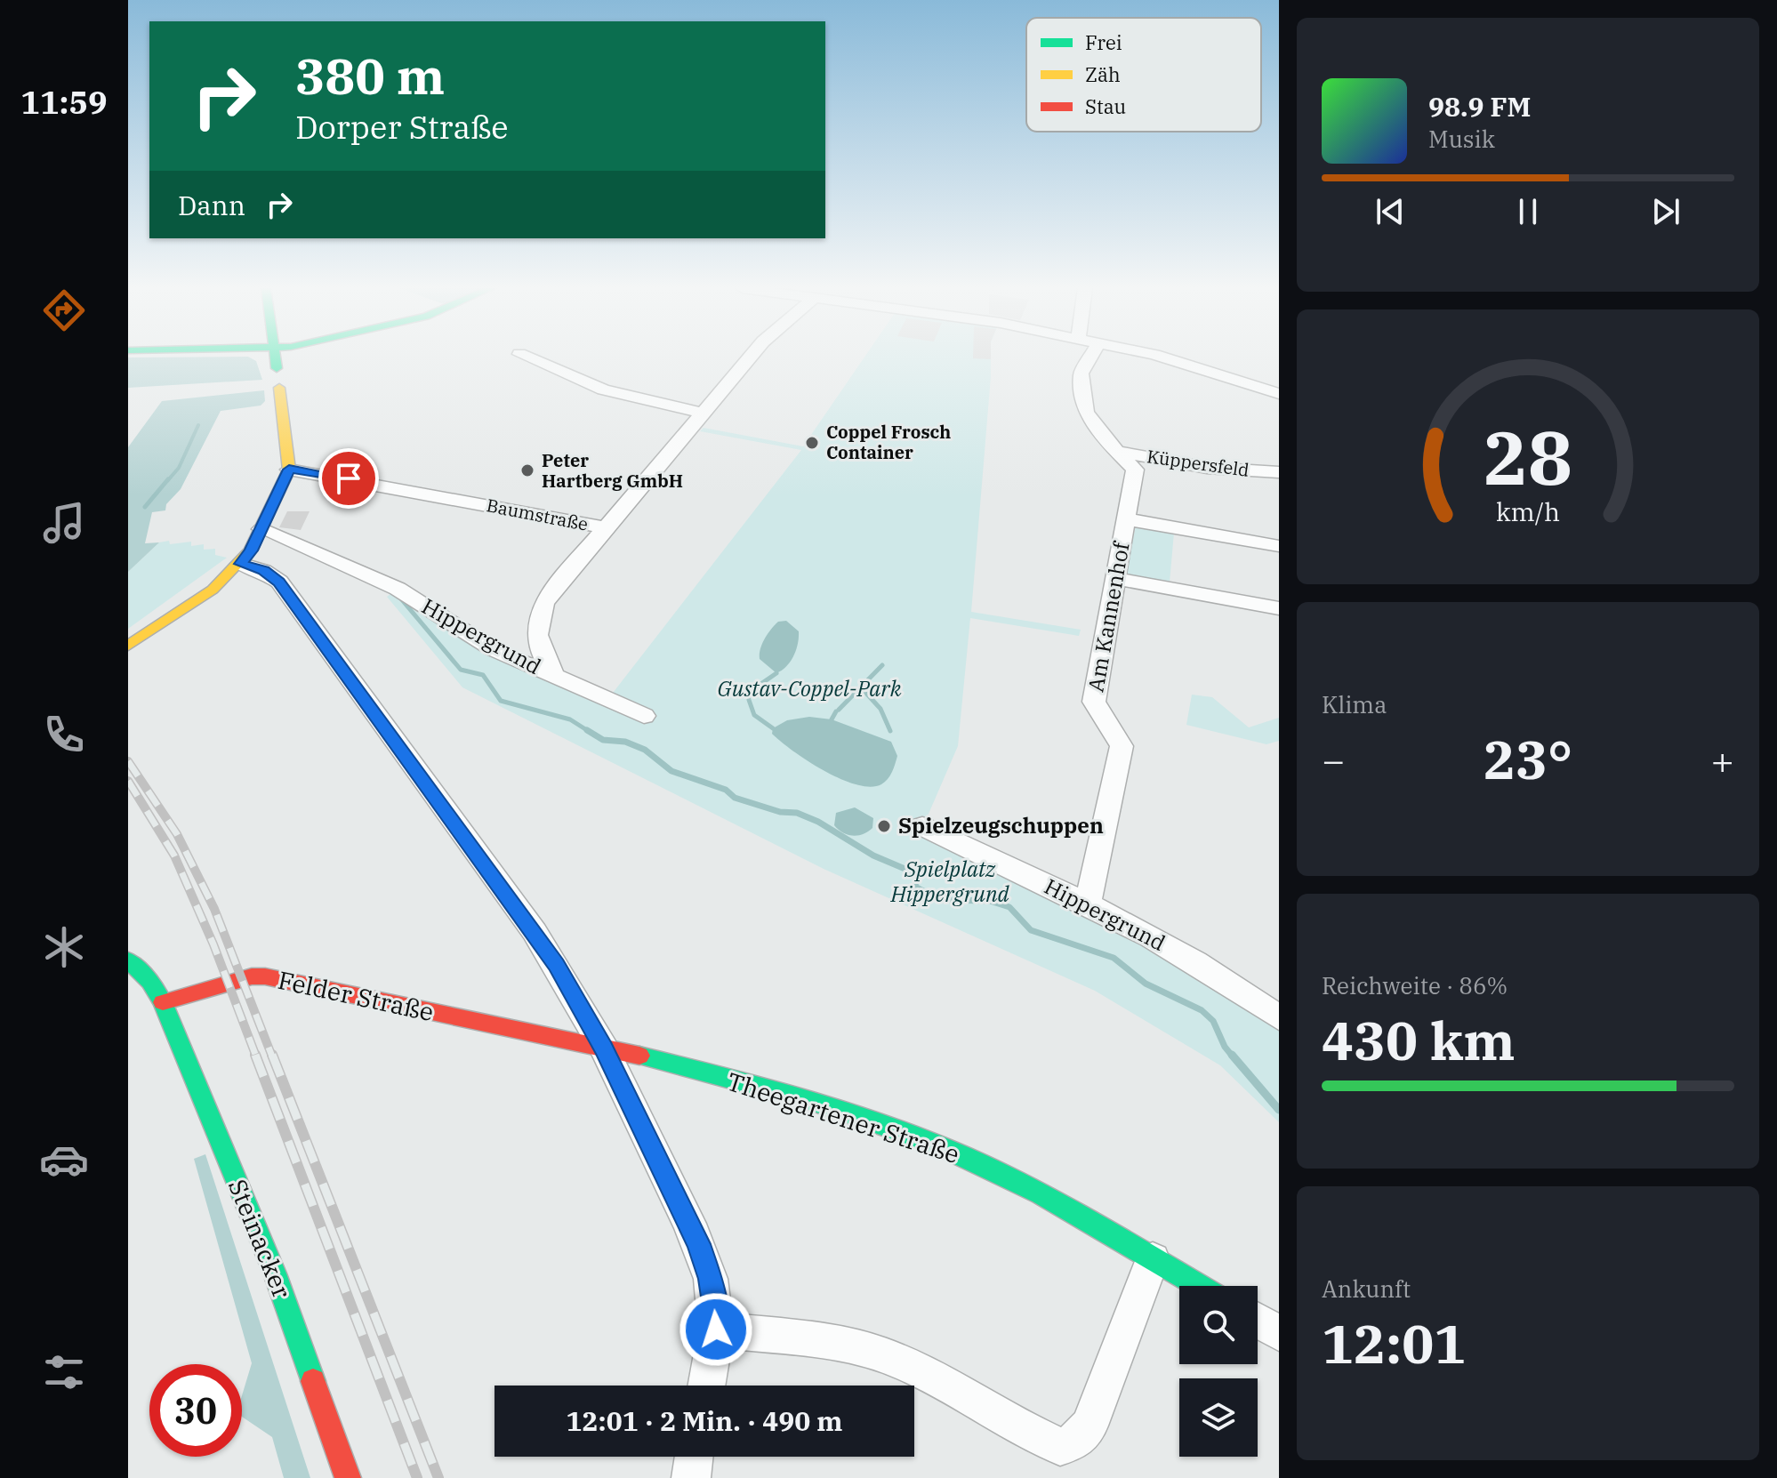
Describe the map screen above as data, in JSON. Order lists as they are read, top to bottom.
{
  "streets": {
    "street": [
      "Küppersfeld",
      "Baumstraße",
      "Am Kannenhof",
      "Hippergrund",
      "Felder Straße",
      "Theegartener Straße",
      "Steinacker"
    ]
  },
  "crossings": [
    ["Küppersfeld", "Am Kannenhof"],
    ["Am Kannenhof", "Hippergrund"],
    ["Felder Straße", "Theegartener Straße"],
    ["Felder Straße", "Steinacker"]
  ],
  "parks": ["Gustav-Coppel-Park", "Spielplatz Hippergrund"],
  "places": ["Coppel Frosch Container", "Peter Hartberg GmbH", "Spielzeugschuppen"],
  "legend": ["Frei", "Zäh", "Stau"],
  "page": {
    "tabs": "11:59",
    "turn": ["380 m", "Dorper Straße"],
    "song": ["98.9 FM", "Musik"],
    "then": "Dann",
    "tile": [
      "Klima",
      ["Reichweite · 86%", "430 km"],
      ["Ankunft", "12:01"]
    ],
    "heat": ["−", "23°", "+"],
    "limit": "30",
    "trip": "12:01 · 2 Min. · 490 m",
    "gauge": ["28", "km/h"]
  }
}
